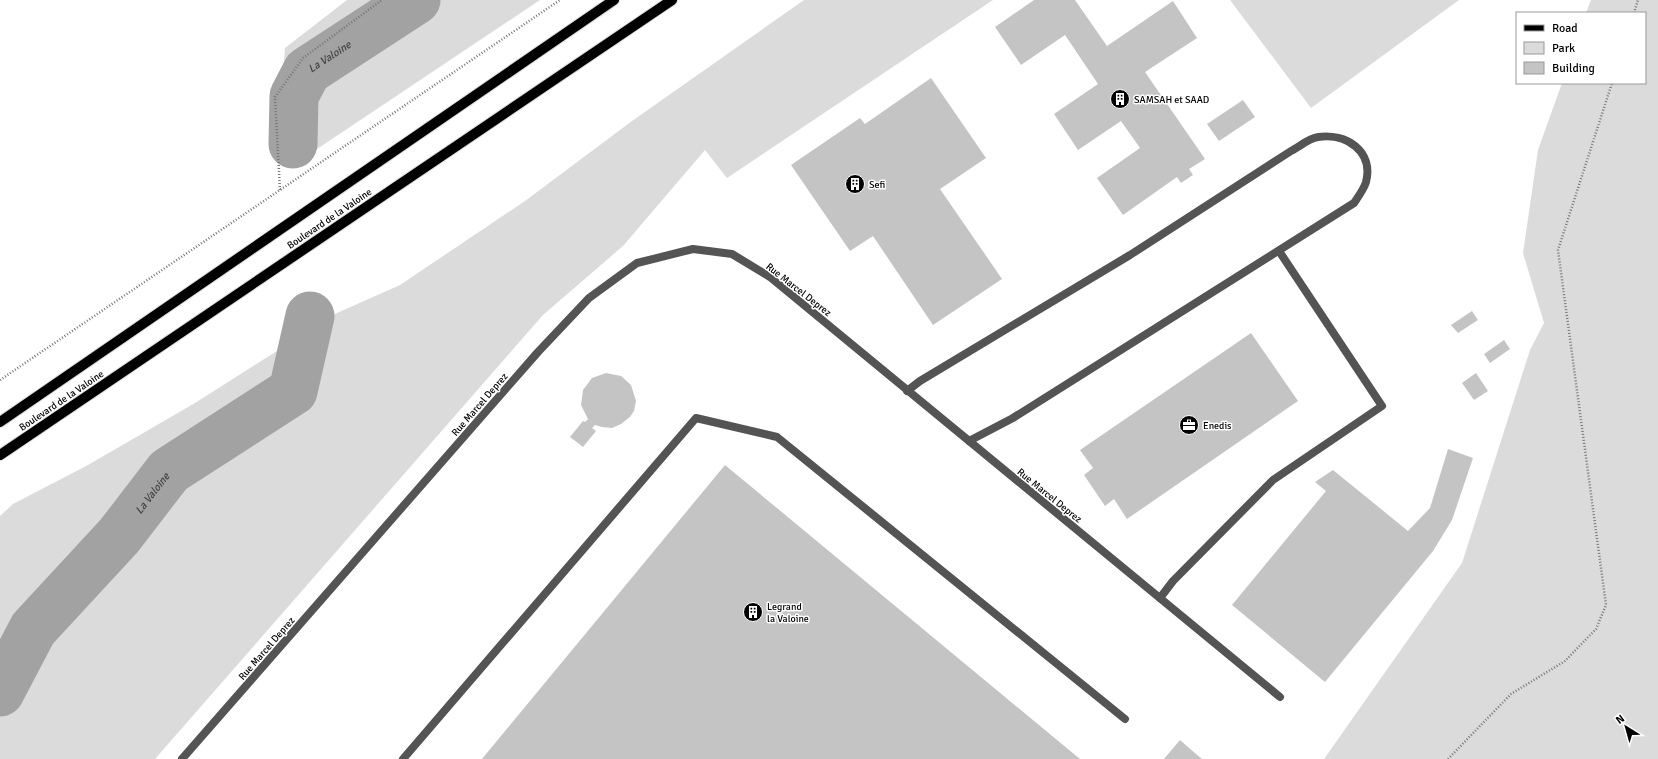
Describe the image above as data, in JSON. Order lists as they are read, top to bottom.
{
  "streets": {
    "main road": ["Boulevard de la Valoine"],
    "street": ["Rue Marcel Deprez"]
  },
  "water": ["La Valoine"],
  "places": {
    "building": ["SAMSAH et SAAD", "Sefi", "Legrand la Valoine"],
    "office": ["Enedis"]
  },
  "legend": ["Road", "Park", "Building"],
  "north": "top left"
}
